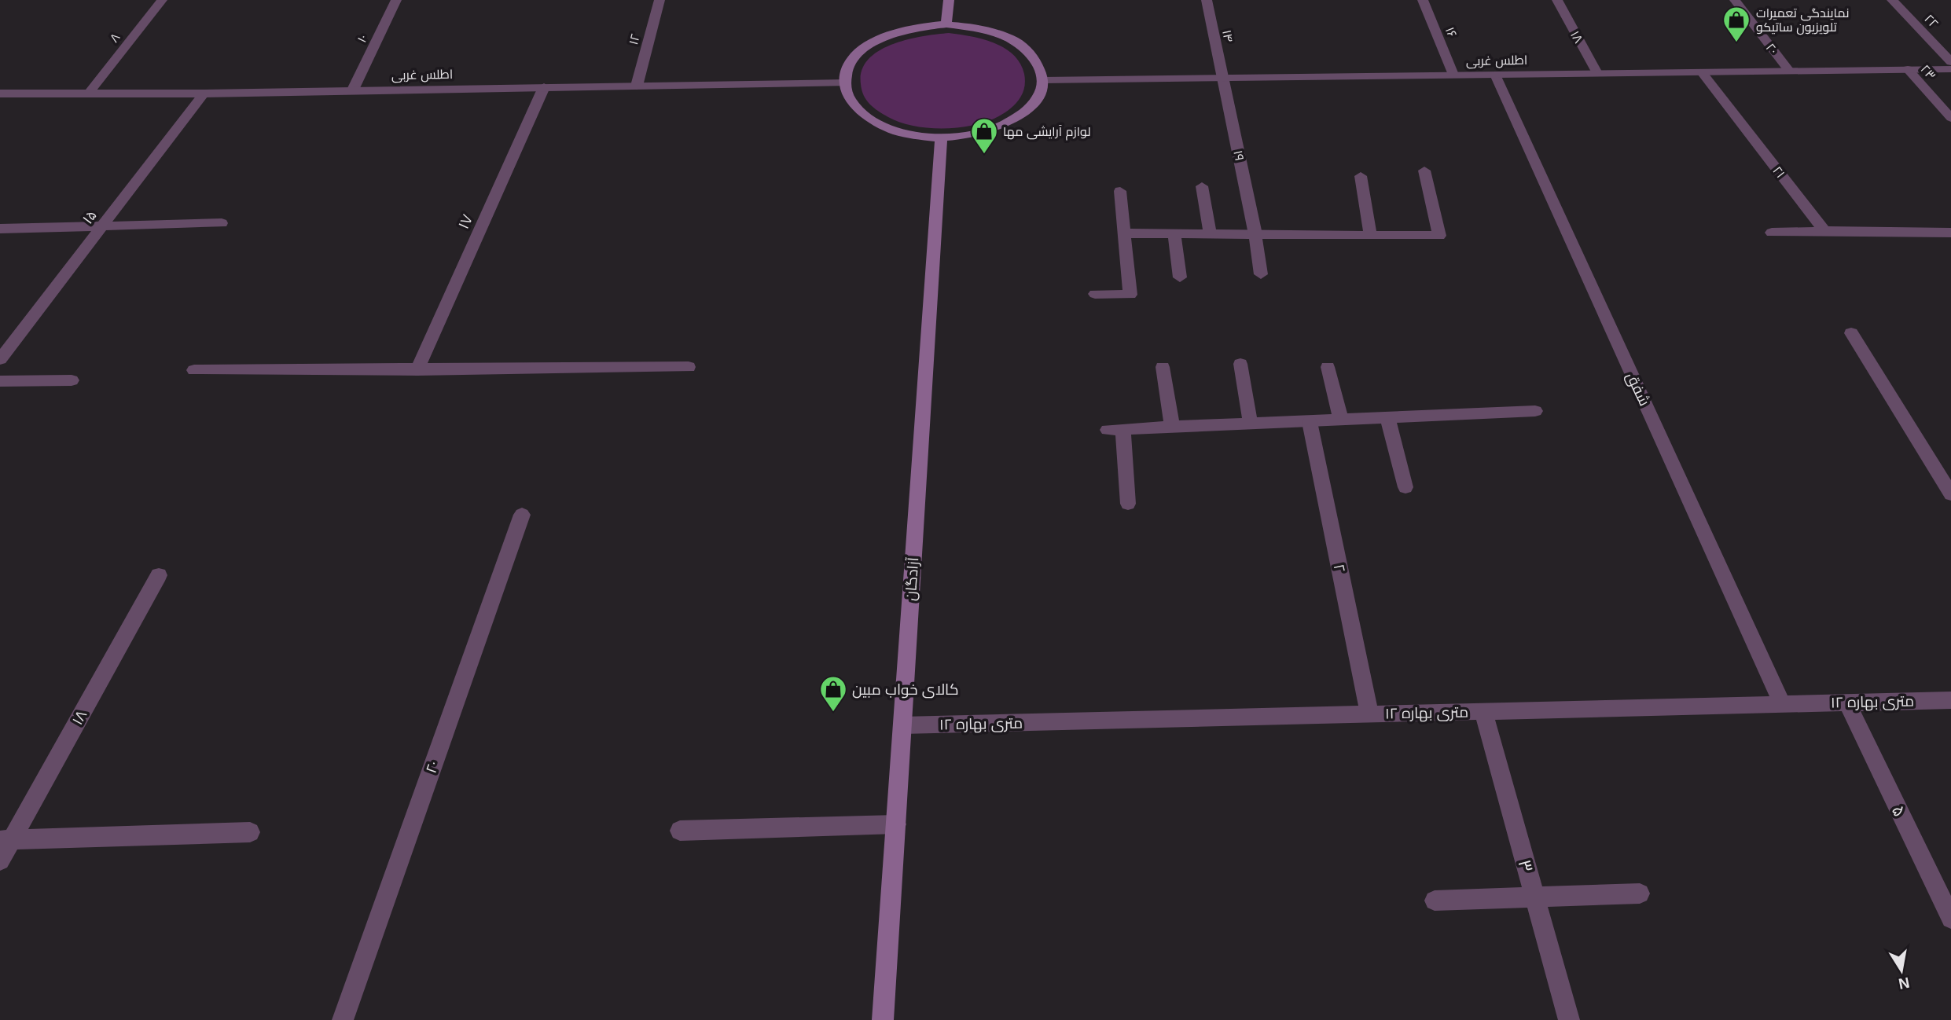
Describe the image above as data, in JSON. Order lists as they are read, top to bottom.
{
  "streets": {
    "main road": ["آزادگان"],
    "street": [
      "۲۲",
      "۱۶",
      "۱۴",
      "۱۸",
      "۸",
      "۱۰",
      "۱۲",
      "۲۰",
      "اطلس غربی",
      "۲۳",
      "۱۹",
      "۲۱",
      "۱۵",
      "۱۷",
      "شفق",
      "۲",
      "۱۲ متری بهاره",
      "۵",
      "۳"
    ]
  },
  "crossings": [
    ["۱۶", "اطلس غربی"],
    ["۱۴", "اطلس غربی"],
    ["۱۴", "۱۹"],
    ["۱۸", "اطلس غربی"],
    ["۸", "اطلس غربی"],
    ["۱۰", "اطلس غربی"],
    ["۱۲", "اطلس غربی"],
    ["۲۰", "اطلس غربی"],
    ["اطلس غربی", "۲۳"],
    ["اطلس غربی", "۱۹"],
    ["اطلس غربی", "۲۱"],
    ["اطلس غربی", "۱۵"],
    ["اطلس غربی", "۱۷"],
    ["اطلس غربی", "شفق"],
    ["اطلس غربی", "آزادگان"],
    ["شفق", "۱۲ متری بهاره"],
    ["۲", "۱۲ متری بهاره"],
    ["آزادگان", "۱۲ متری بهاره"],
    ["۱۲ متری بهاره", "۵"],
    ["۱۲ متری بهاره", "۳"]
  ],
  "places": {
    "shop": ["نمایندگی تعمیرات تلویزیون ساتیکو", "لوازم آرایشی مها", "کالای خواب مبین"]
  },
  "north": "bottom"
}
